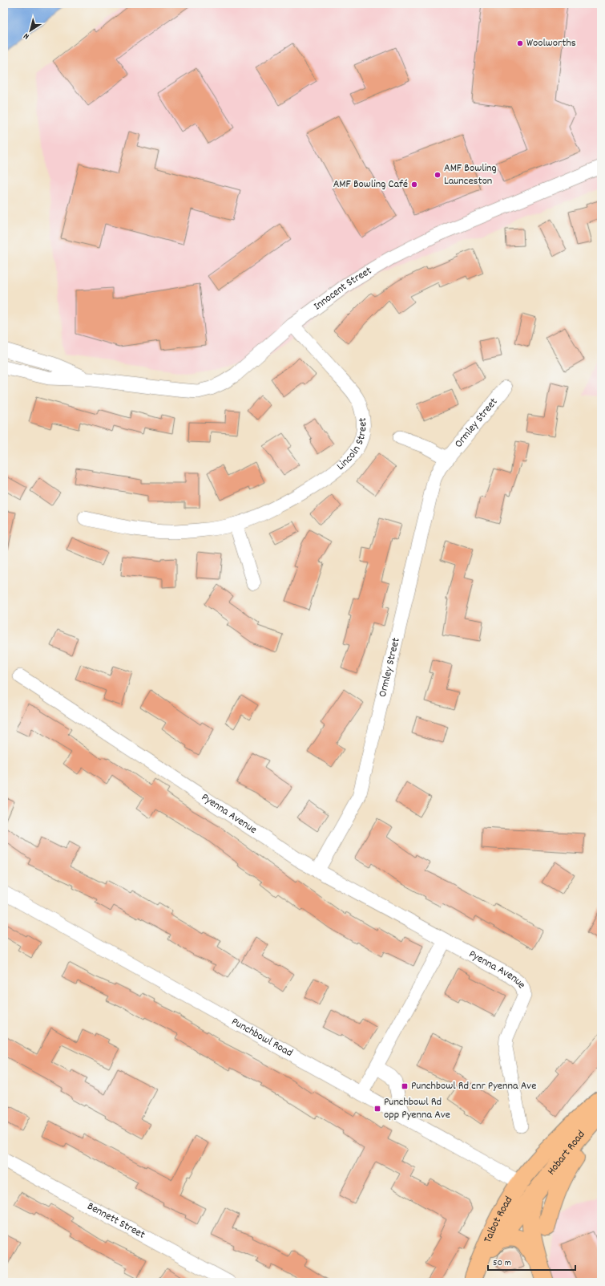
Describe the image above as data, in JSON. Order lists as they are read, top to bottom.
{
  "streets": {
    "main road": ["Hobart Road", "Talbot Road"],
    "street": [
      "Innocent Street",
      "Ormley Street",
      "Lincoln Street",
      "Pyenna Avenue",
      "Punchbowl Road",
      "Bennett Street"
    ]
  },
  "crossings": [
    ["Innocent Street", "Lincoln Street"],
    ["Ormley Street", "Pyenna Avenue"],
    ["Punchbowl Road", "Hobart Road"],
    ["Punchbowl Road", "Talbot Road"],
    ["Hobart Road", "Talbot Road"]
  ],
  "places": {
    "other": ["Woolworths", "AMF Bowling Launceston", "AMF Bowling Café"],
    "transit": ["Punchbowl Rd cnr Pyenna Ave", "Punchbowl Rd opp Pyenna Ave"]
  },
  "scale_bar": "50 m",
  "north": "bottom left"
}
